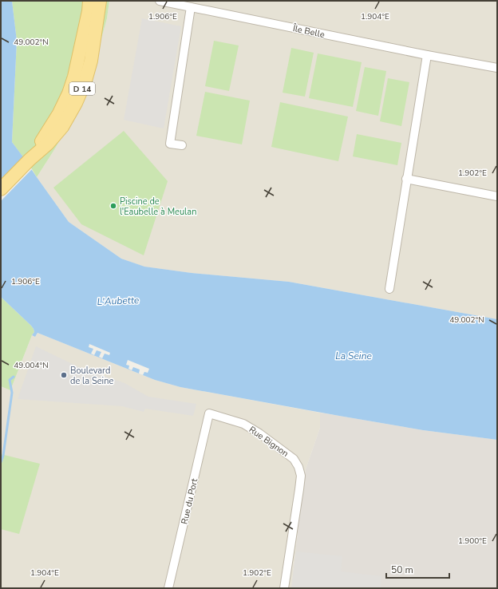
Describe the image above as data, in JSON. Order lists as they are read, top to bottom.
{
  "streets": {
    "main road": ["D 14"],
    "street": ["Île Belle", "Rue Bignon", "Rue du Port"]
  },
  "crossings": [
    ["Rue Bignon", "Rue du Port"]
  ],
  "water": ["L'Aubette", "La Seine"],
  "places": ["Piscine de l'Eaubelle à Meulan", "Boulevard de la Seine"],
  "scale_bar": "50 m",
  "coordinates": [
    "1.906°E",
    "1.904°E",
    "49.002°N",
    "1.902°E",
    "49.004°N",
    "1.900°E"
  ]
}
